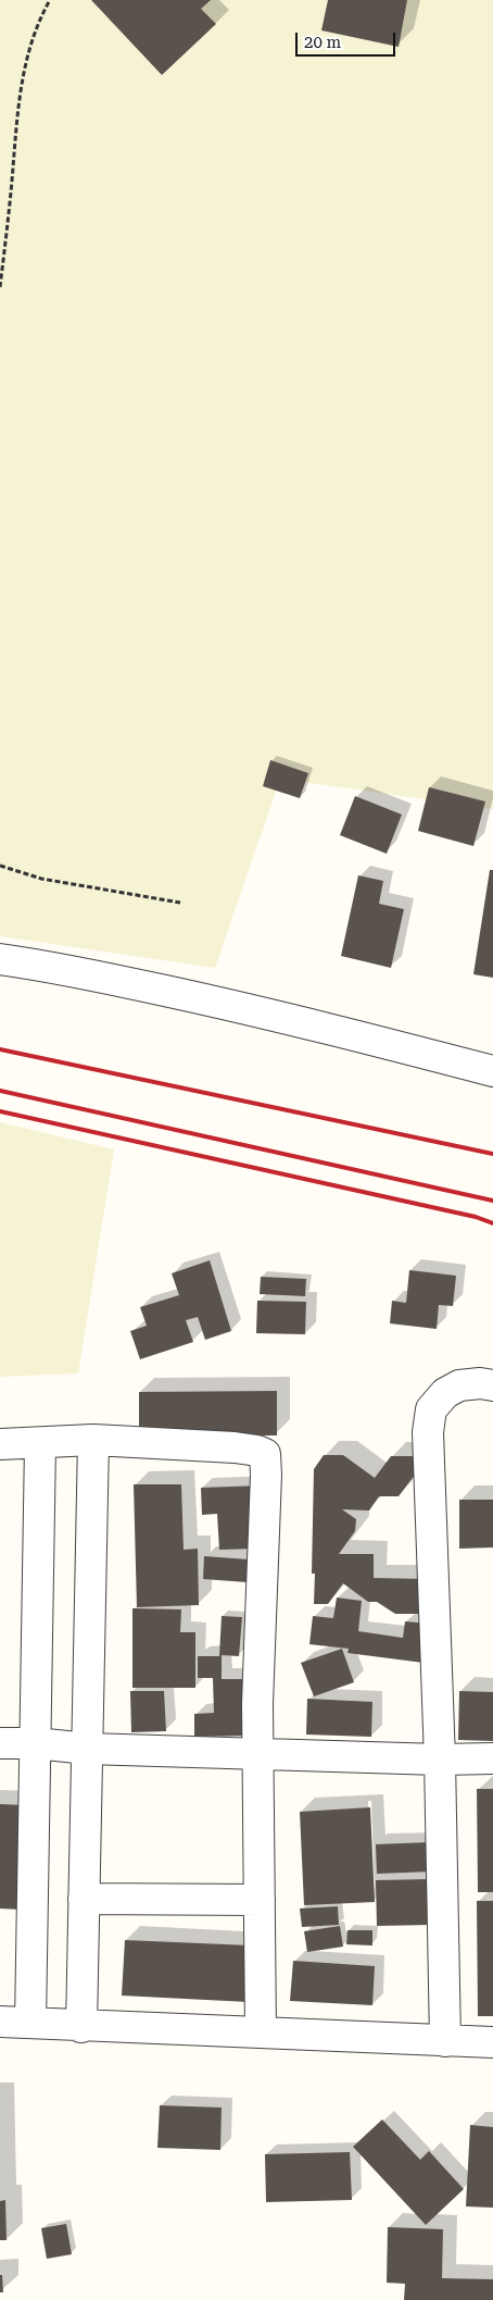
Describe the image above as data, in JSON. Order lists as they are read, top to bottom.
{
  "scale_bar": "20 m"
}
